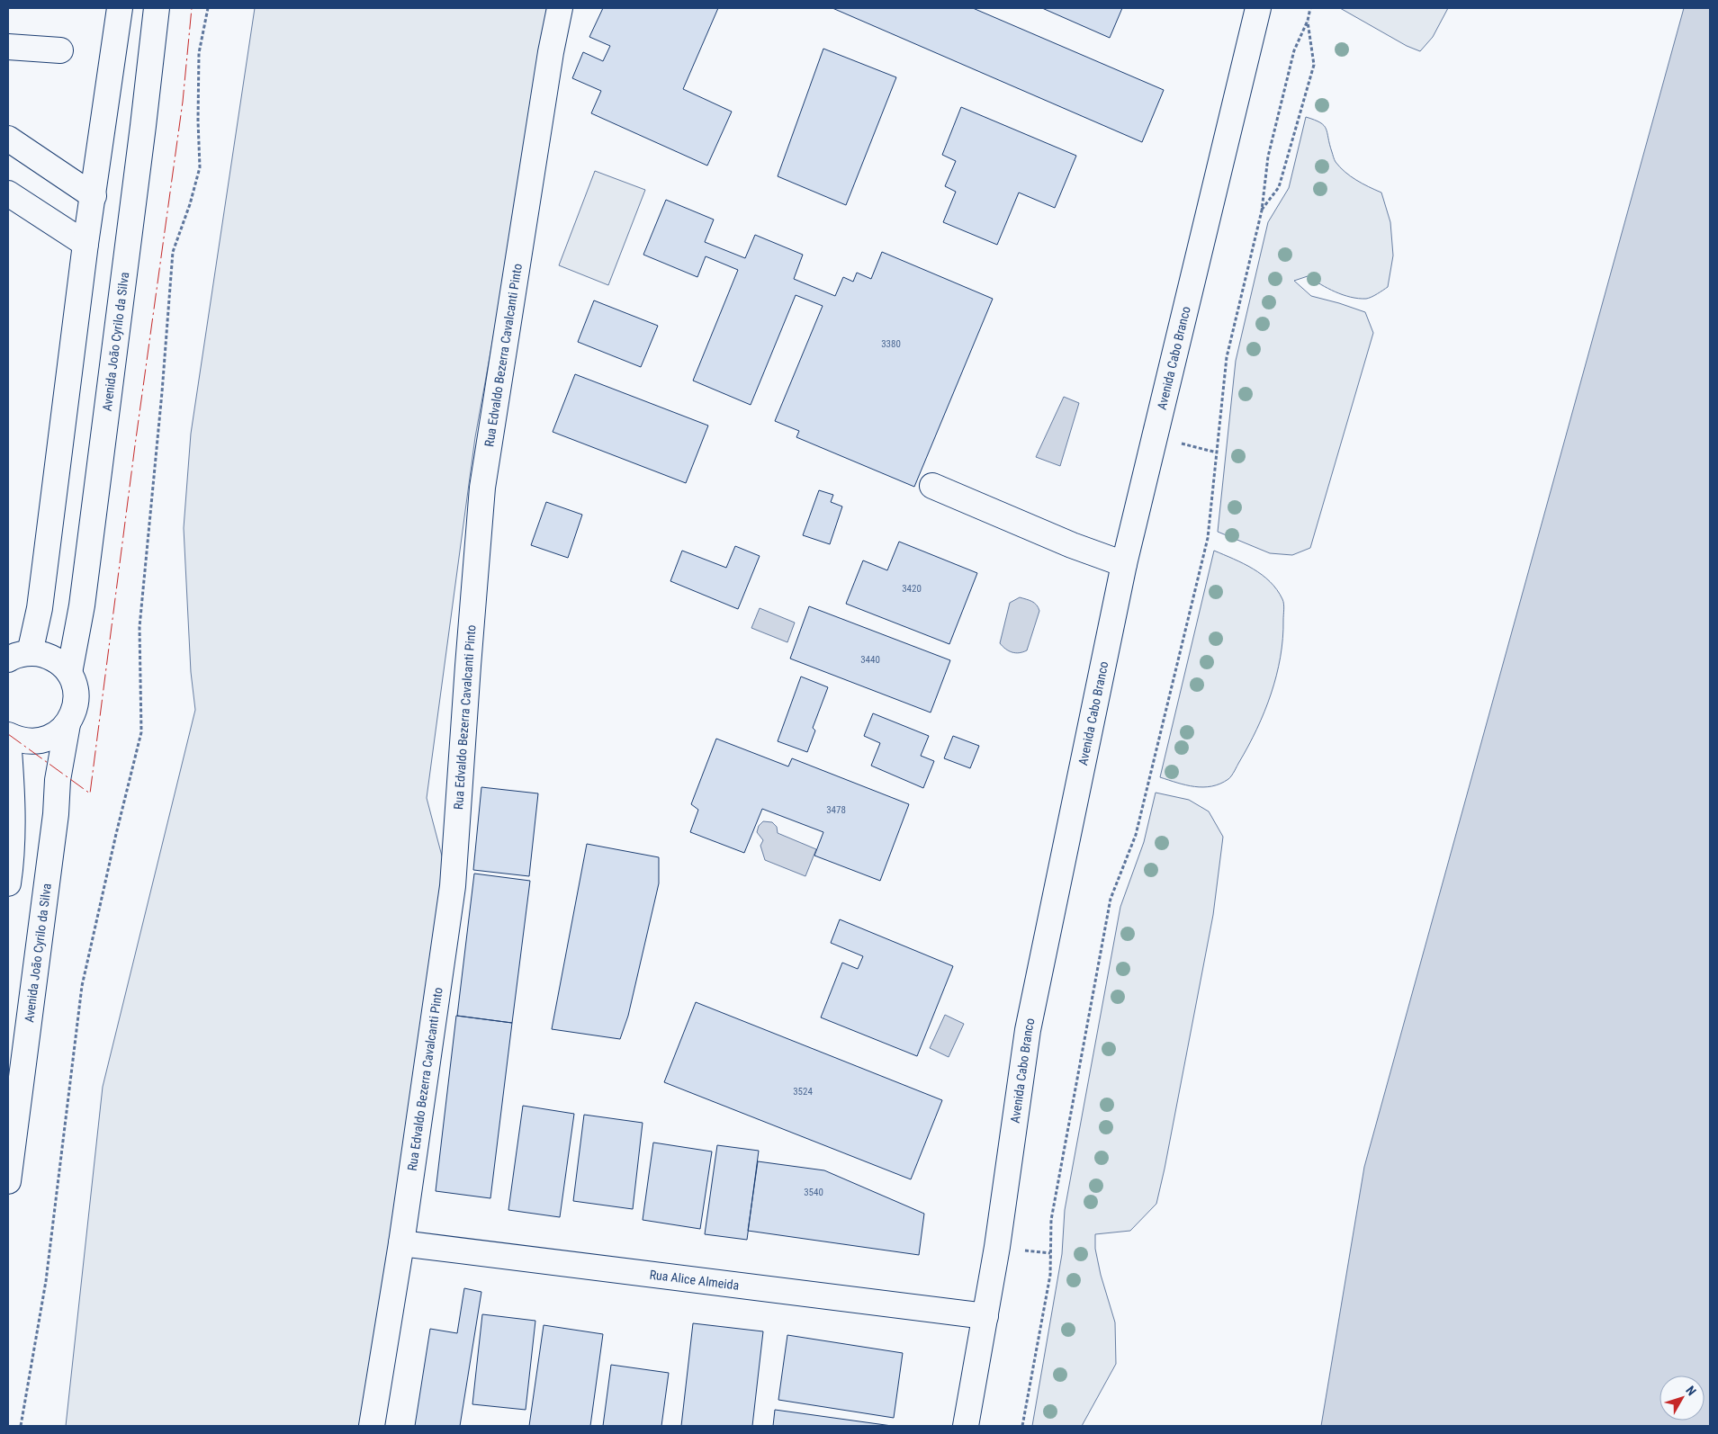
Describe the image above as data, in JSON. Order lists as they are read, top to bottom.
{
  "streets": {
    "main road": [
      "Avenida João Cyrilo da Silva",
      "Rua Edvaldo Bezerra Cavalcanti Pinto",
      "Avenida Cabo Branco",
      "Rua Alice Almeida"
    ]
  },
  "crossings": [
    ["Rua Edvaldo Bezerra Cavalcanti Pinto", "Rua Alice Almeida"],
    ["Avenida Cabo Branco", "Rua Alice Almeida"]
  ],
  "house_numbers": [
    "3380",
    "3420",
    "3440",
    "3478",
    "3524",
    "3540"
  ],
  "north": "top right"
}
